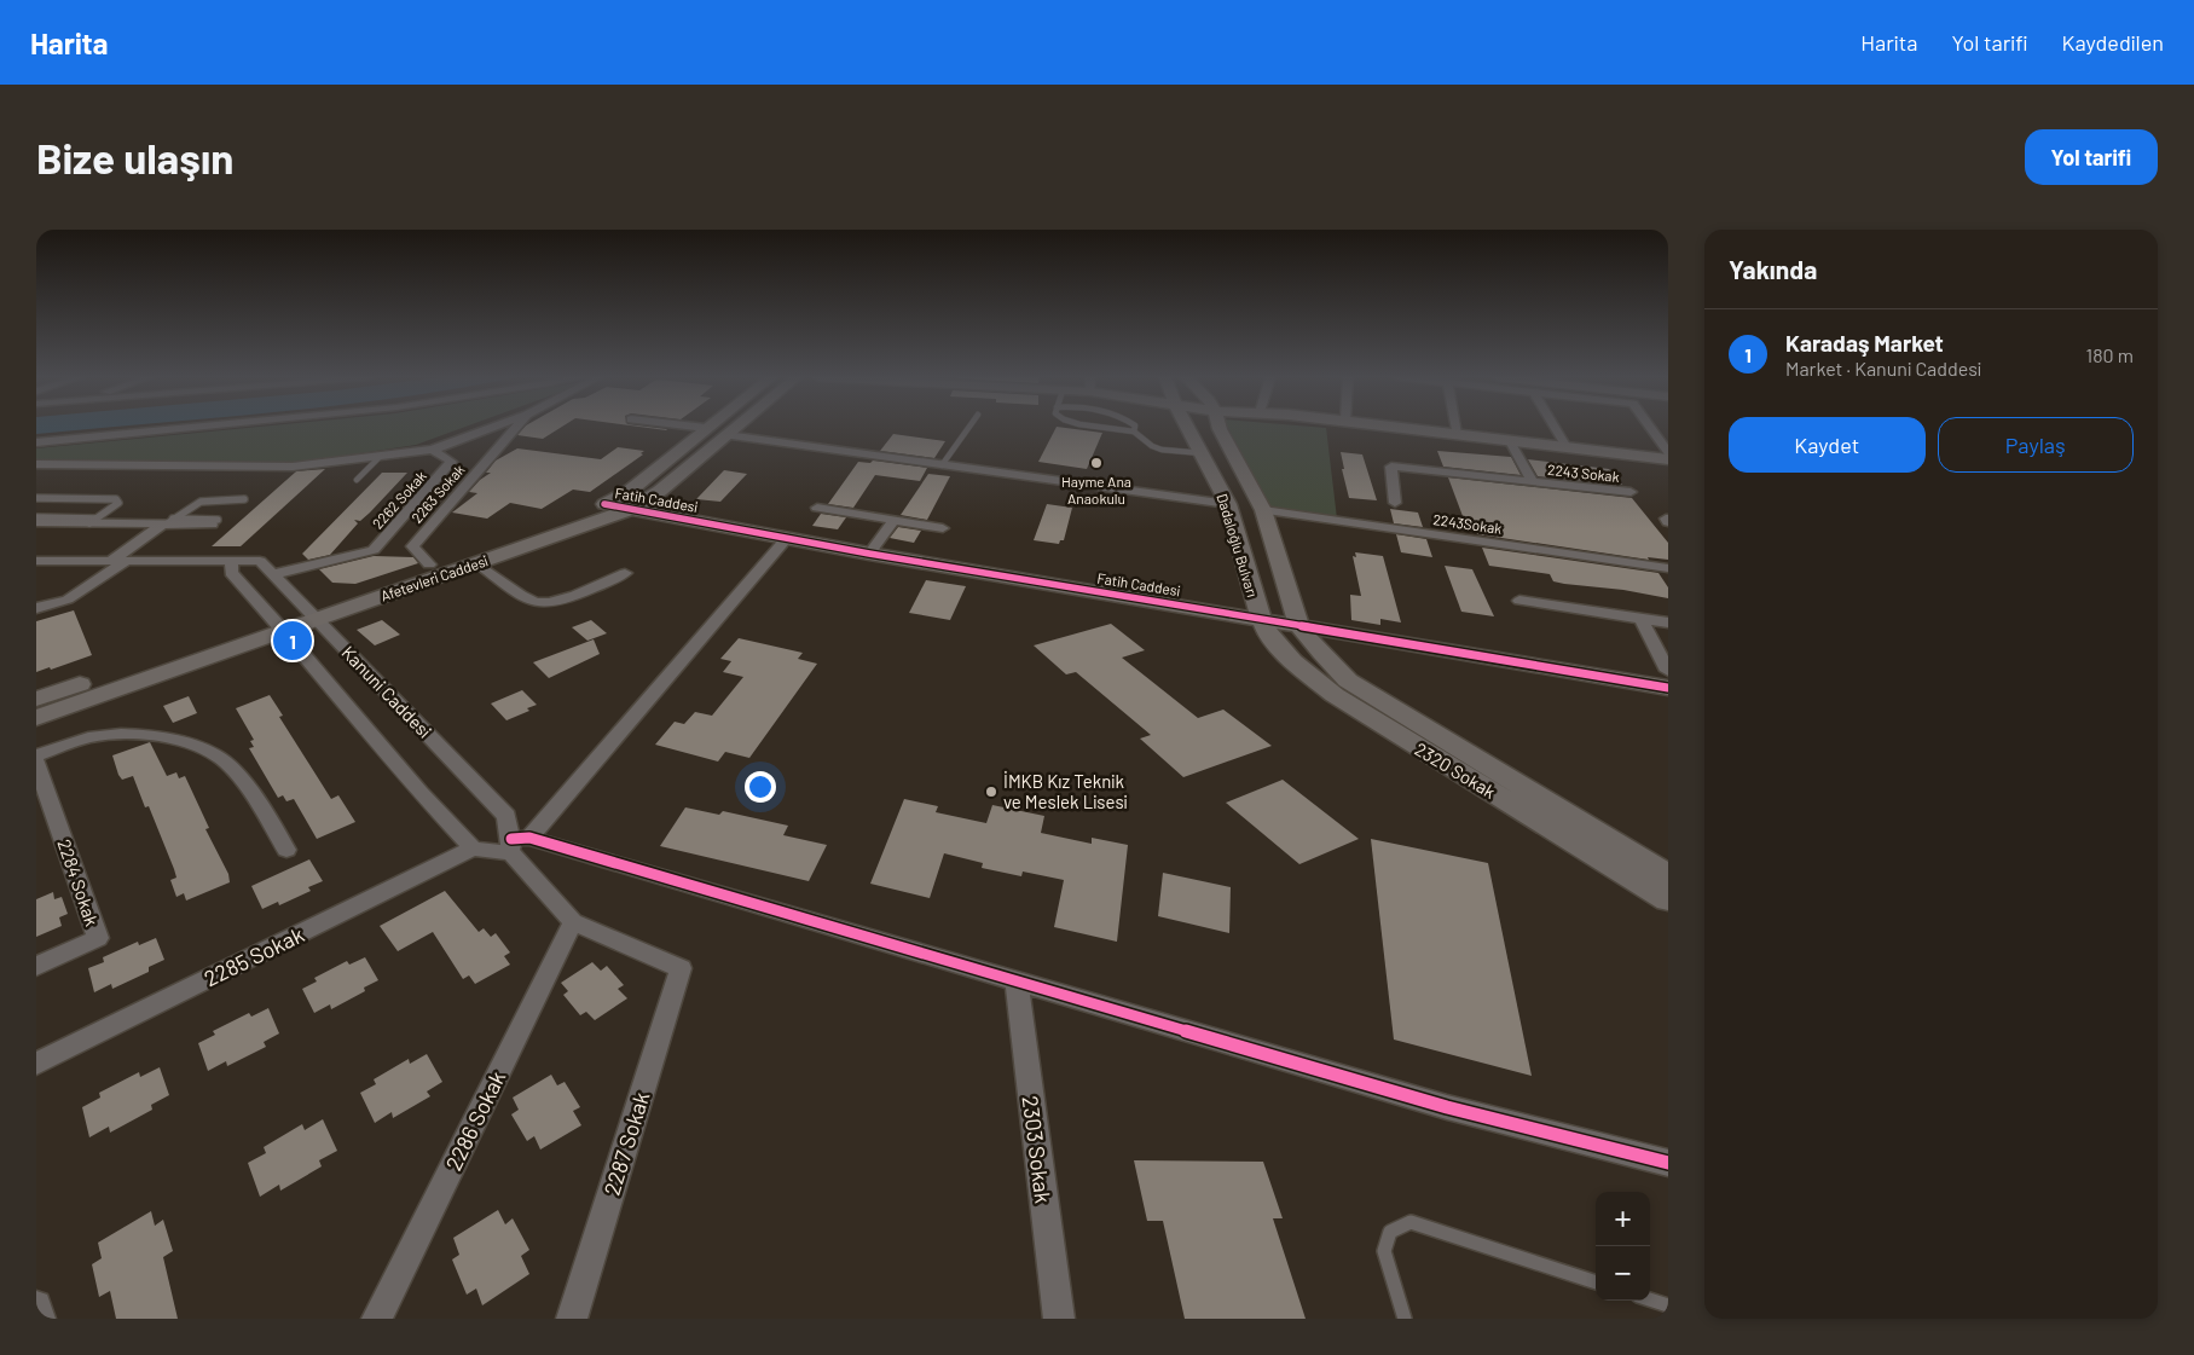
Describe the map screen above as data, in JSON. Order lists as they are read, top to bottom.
{
  "streets": {
    "main road": [
      "Fatih Caddesi",
      "Dadaloğlu Bulvarı",
      "Afetevleri Caddesi",
      "2320 Sokak"
    ],
    "street": [
      "2243 Sokak",
      "2263 Sokak",
      "2262 Sokak",
      "2243Sokak",
      "Kanuni Caddesi",
      "2284 Sokak",
      "2285 Sokak",
      "2286 Sokak",
      "2287 Sokak",
      "2303 Sokak"
    ]
  },
  "crossings": [
    ["2263 Sokak", "Afetevleri Caddesi"],
    ["2262 Sokak", "Kanuni Caddesi"],
    ["Fatih Caddesi", "Dadaloğlu Bulvarı"],
    ["Fatih Caddesi", "Afetevleri Caddesi"],
    ["Fatih Caddesi", "2320 Sokak"],
    ["2243Sokak", "Dadaloğlu Bulvarı"],
    ["Dadaloğlu Bulvarı", "2320 Sokak"],
    ["Afetevleri Caddesi", "Kanuni Caddesi"],
    ["Kanuni Caddesi", "2285 Sokak"],
    ["Kanuni Caddesi", "2286 Sokak"],
    ["Kanuni Caddesi", "2287 Sokak"]
  ],
  "places": ["Hayme Ana Anaokulu", "İMKB Kız Teknik ve Meslek Lisesi"],
  "page": {
    "header": "Harita",
    "nav": ["Harita", "Yol tarifi", "Kaydedilen"],
    "buttons": [
      "Yol tarifi",
      ["Kaydet", "Paylaş"]
    ],
    "title": "Bize ulaşın",
    "heading": "Yakında",
    "list": [
      {
        "mark": "1",
        "name": "Karadaş Market",
        "note": "Market · Kanuni Caddesi",
        "value": "180 m"
      }
    ],
    "pins": "1",
    "map_buttons": ["+", "−"]
  }
}
